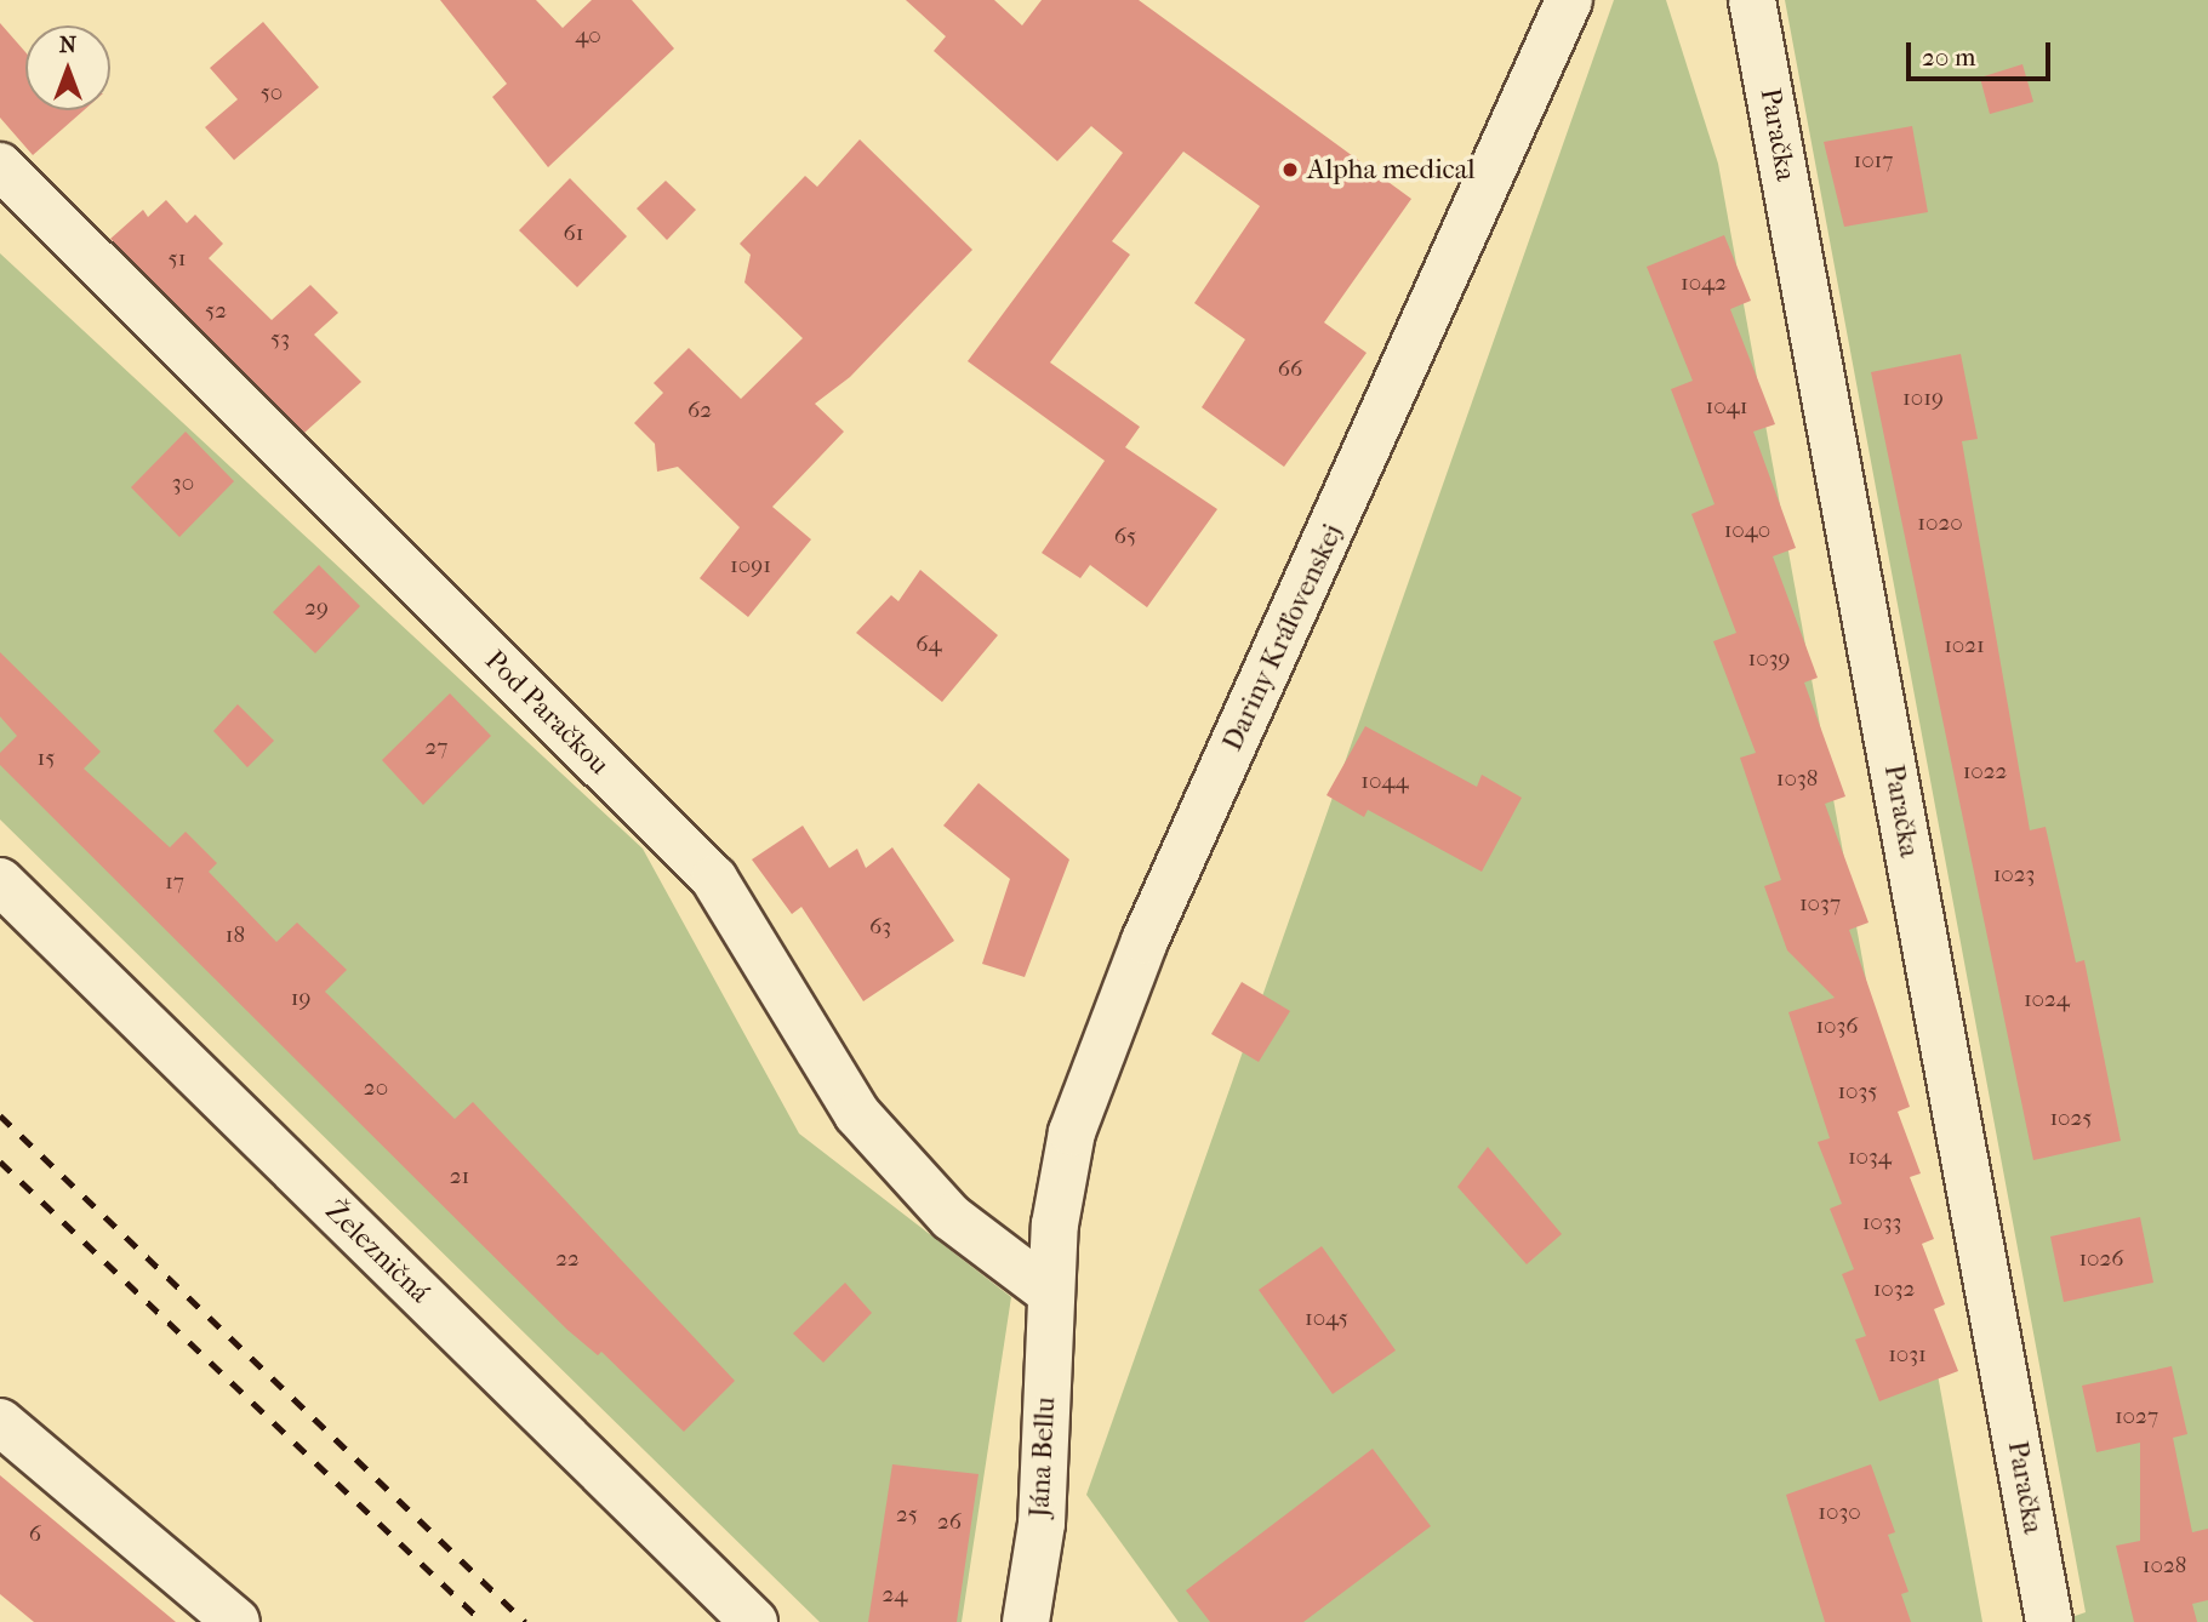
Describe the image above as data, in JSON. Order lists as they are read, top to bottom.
{
  "streets": {
    "street": [
      "Paračka",
      "Dariny Kráľovenskej",
      "Pod Paračkou",
      "Železničná",
      "Jána Bellu"
    ]
  },
  "crossings": [
    ["Dariny Kráľovenskej", "Pod Paračkou"],
    ["Dariny Kráľovenskej", "Jána Bellu"],
    ["Pod Paračkou", "Jána Bellu"]
  ],
  "places": ["Alpha medical"],
  "house_numbers": [
    "40",
    "50",
    "1017",
    "61",
    "51",
    "1042",
    "52",
    "53",
    "66",
    "1019",
    "1041",
    "62",
    "30",
    "1020",
    "1040",
    "65",
    "1091",
    "29",
    "64",
    "1021",
    "1039",
    "27",
    "15",
    "1022",
    "1038",
    "1044",
    "1023",
    "17",
    "1037",
    "63",
    "18",
    "19",
    "1024",
    "1036",
    "20",
    "1035",
    "1025",
    "1034",
    "21",
    "1033",
    "22",
    "1026",
    "1032",
    "1045",
    "1031",
    "1027",
    "1030",
    "25",
    "26",
    "6",
    "1028",
    "24"
  ],
  "scale_bar": "20 m",
  "north": "top"
}
